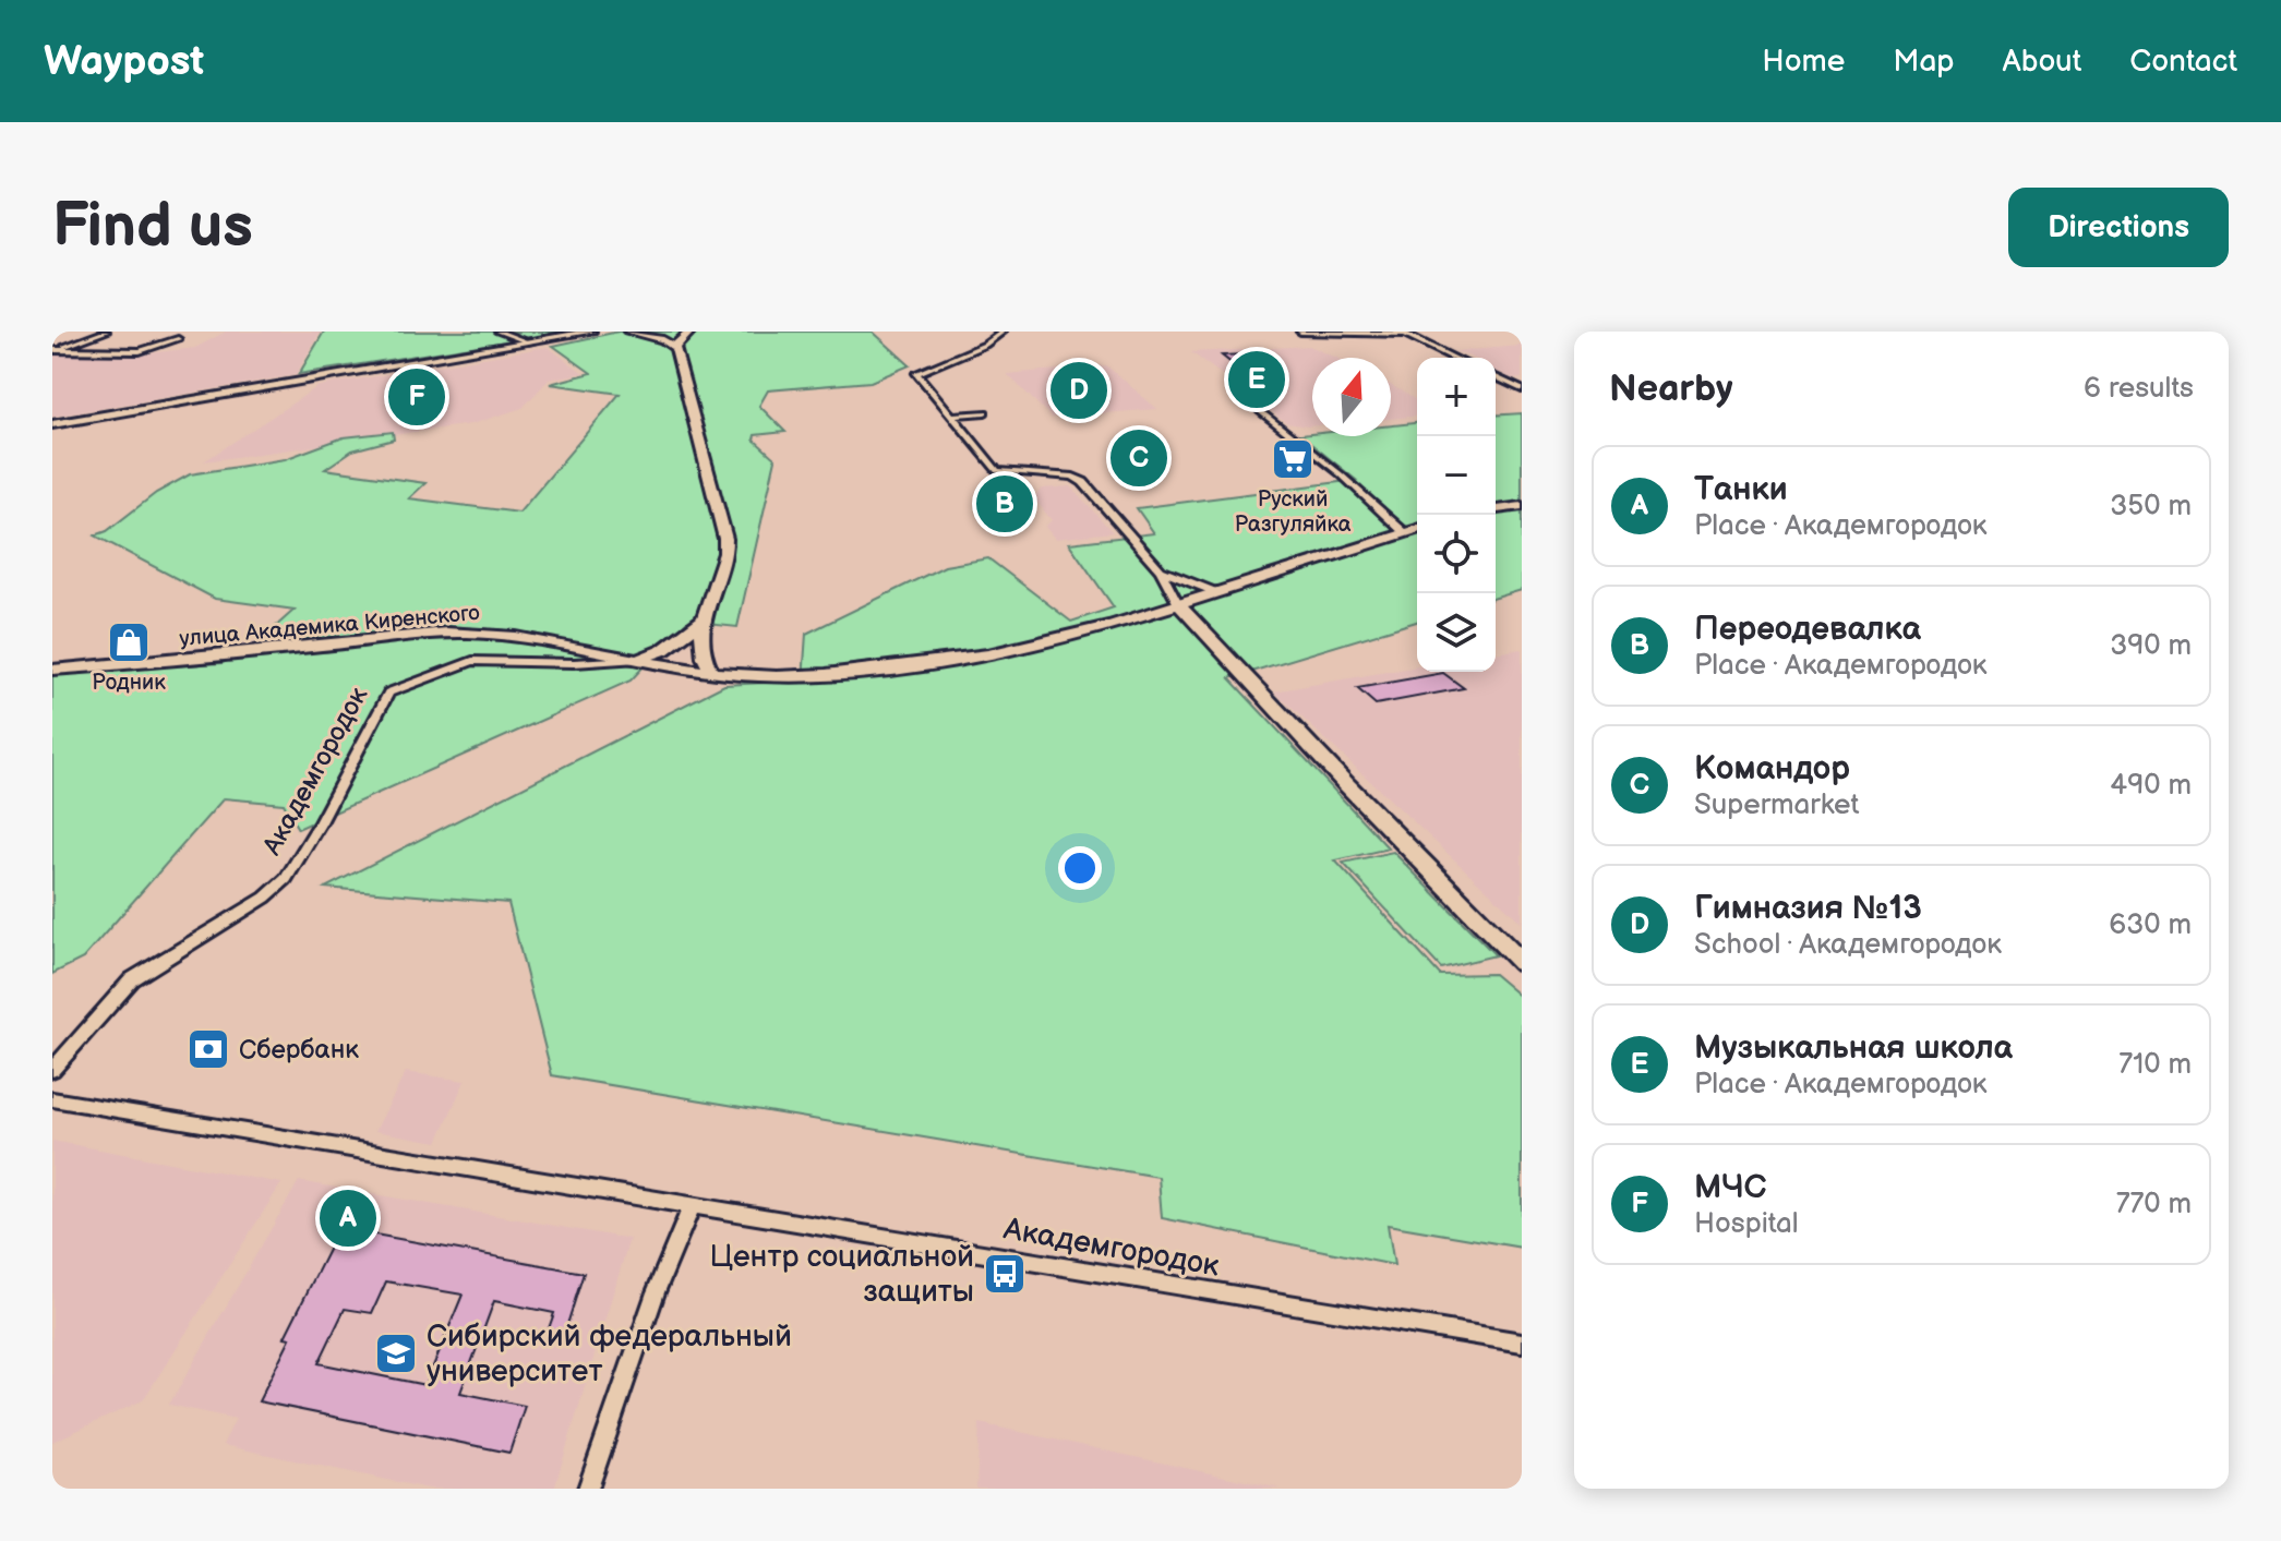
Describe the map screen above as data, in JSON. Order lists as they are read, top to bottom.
{
  "streets": {
    "main road": ["улица Академика Киренского"],
    "street": ["Академгородок"]
  },
  "crossings": [
    ["улица Академика Киренского", "Академгородок"]
  ],
  "places": {
    "supermarket": ["Руский Разгуляйка"],
    "shop": ["Родник"],
    "bank": ["Сбербанк"],
    "bus stop": ["Центр социальной защиты"],
    "school or university": ["Сибирский федеральный университет"]
  },
  "north": "top",
  "page": {
    "header": "Waypost",
    "nav": [
      "Home",
      "Map",
      "About",
      "Contact"
    ],
    "buttons": "Directions",
    "title": "Find us",
    "heading": ["Nearby", "6 results"],
    "pins": [
      "E",
      "D",
      "F",
      "C",
      "B",
      "A"
    ],
    "map_buttons": ["+", "−"],
    "list": [
      {
        "mark": "A",
        "name": "Танки",
        "note": "Place · Академгородок",
        "value": "350 m"
      },
      {
        "mark": "B",
        "name": "Переодевалка",
        "note": "Place · Академгородок",
        "value": "390 m"
      },
      {
        "mark": "C",
        "name": "Командор",
        "note": "Supermarket",
        "value": "490 m"
      },
      {
        "mark": "D",
        "name": "Гимназия №13",
        "note": "School · Академгородок",
        "value": "630 m"
      },
      {
        "mark": "E",
        "name": "Музыкальная школа",
        "note": "Place · Академгородок",
        "value": "710 m"
      },
      {
        "mark": "F",
        "name": "МЧС",
        "note": "Hospital",
        "value": "770 m"
      }
    ]
  }
}
